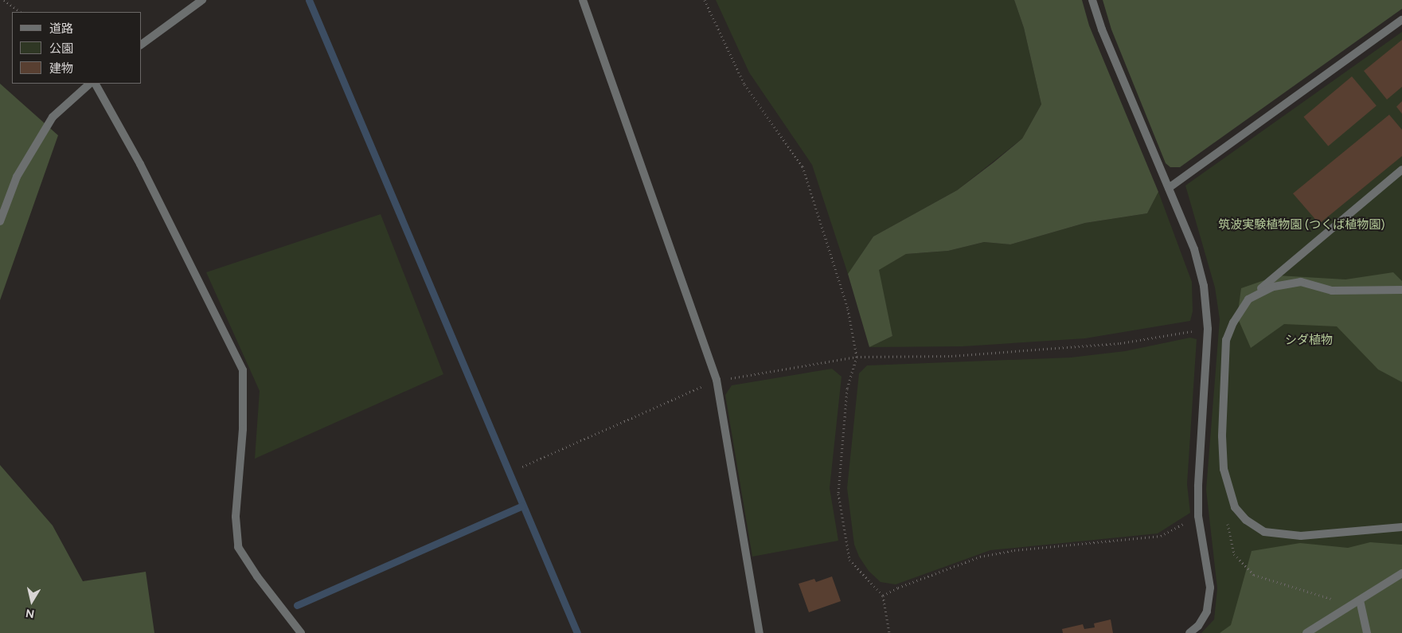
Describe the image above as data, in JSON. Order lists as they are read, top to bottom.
{
  "parks": ["筑波実験植物園 (つくば植物園)", "シダ植物"],
  "legend": ["道路", "公園", "建物"],
  "north": "bottom"
}
